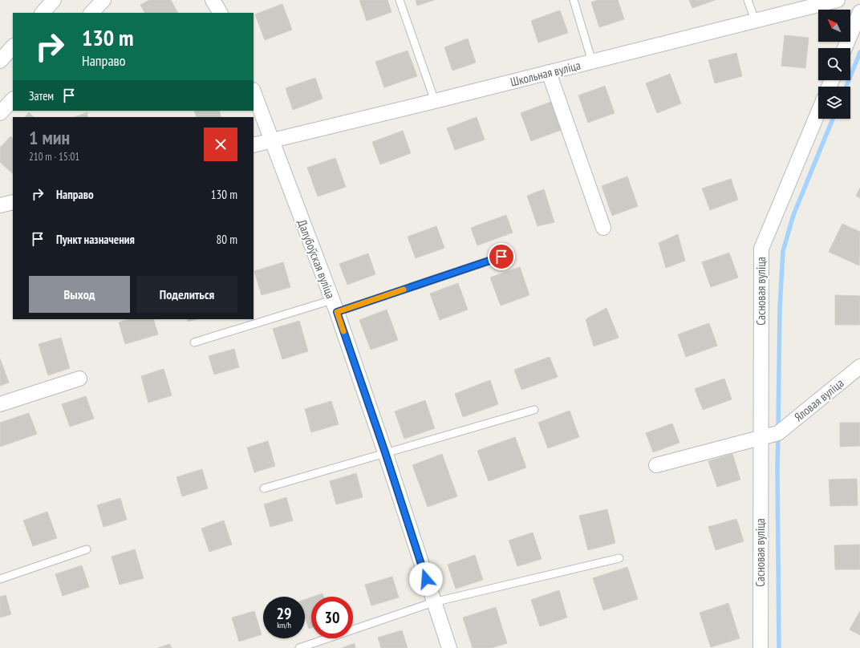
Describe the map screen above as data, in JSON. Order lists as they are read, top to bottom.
{
  "streets": {
    "street": [
      "Школьная вуліца",
      "Далубоўская вуліца",
      "Сасновая вуліца",
      "Яловая вуліца"
    ]
  },
  "crossings": [
    ["Школьная вуліца", "Далубоўская вуліца"]
  ],
  "north": "top left",
  "page": {
    "turn": ["130 m", "Направо"],
    "then": "Затем",
    "heading": ["1 мин", "210 m · 15:01"],
    "list": [
      {
        "name": "Направо",
        "value": "130 m"
      },
      {
        "name": "Пункт назначения",
        "value": "80 m"
      }
    ],
    "buttons": ["Выход", "Поделиться"],
    "speed": "29 km/h",
    "limit": "30"
  }
}
